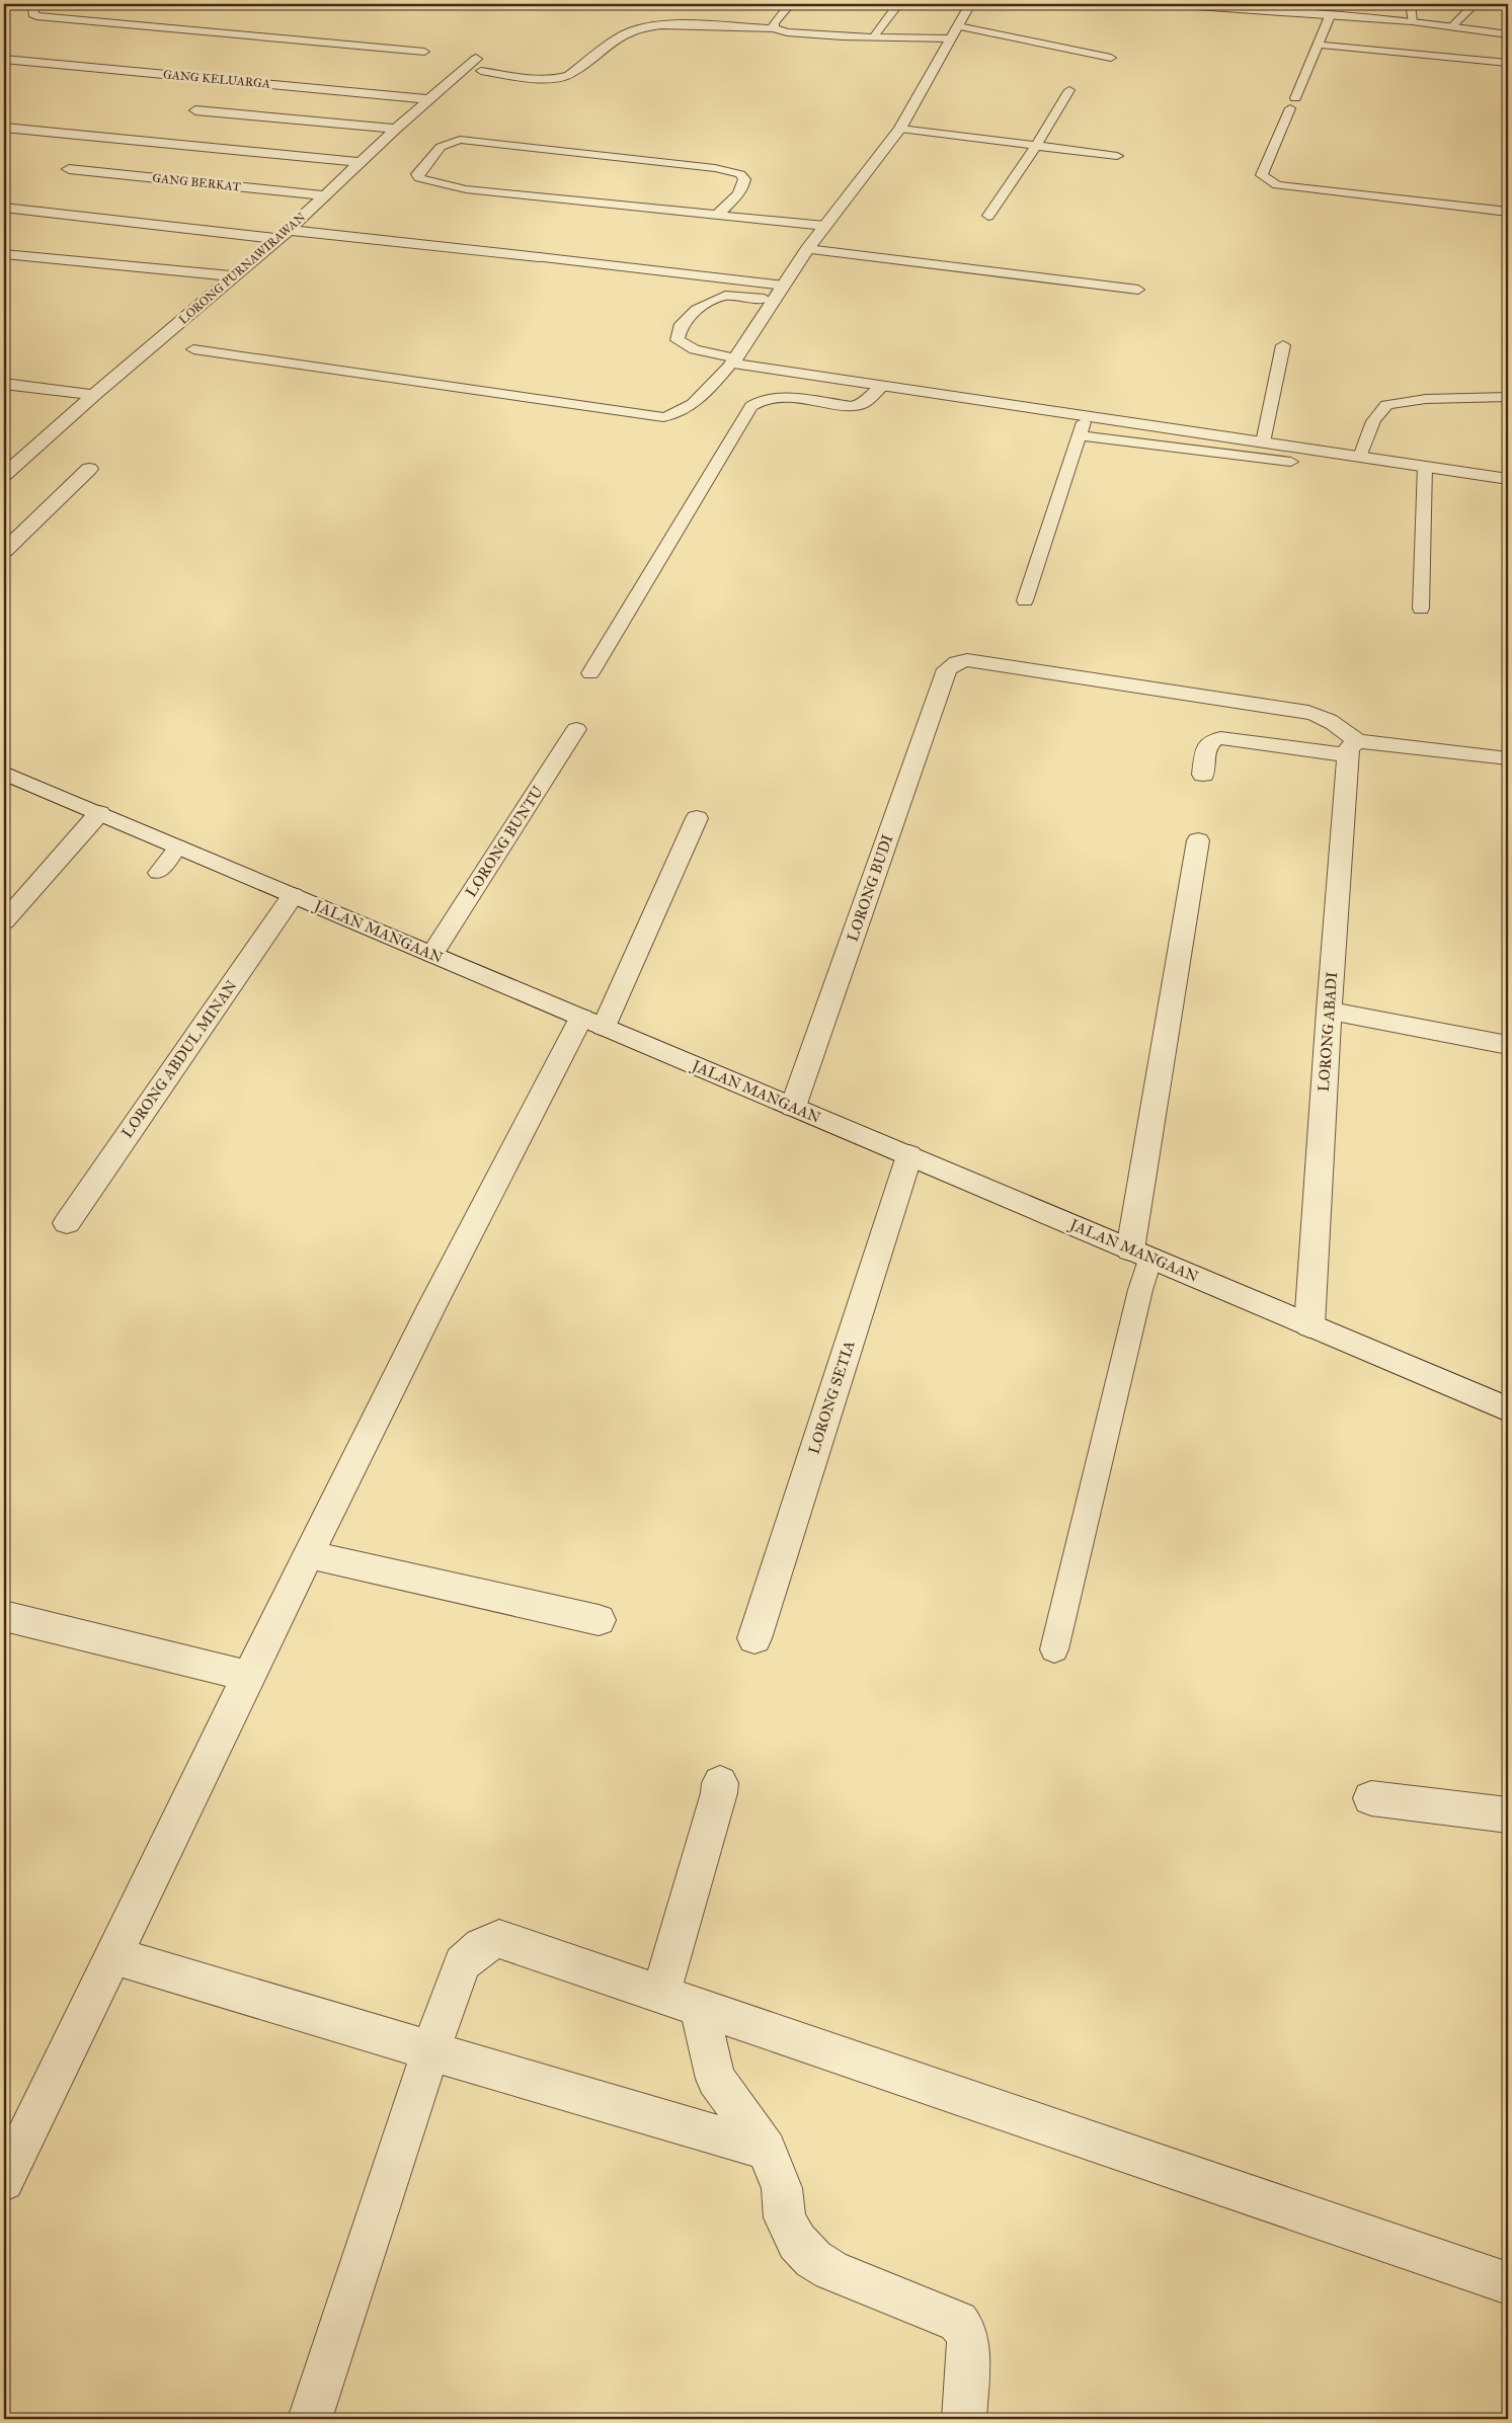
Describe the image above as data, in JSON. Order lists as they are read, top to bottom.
{
  "streets": {
    "street": [
      "GANG KELUARGA",
      "GANG BERKAT",
      "LORONG PURNAWIRAWAN",
      "LORONG BUNTU",
      "LORONG BUDI",
      "JALAN MANGAAN",
      "LORONG ABADI",
      "LORONG ABDUL MINAN",
      "LORONG SETIA"
    ]
  },
  "crossings": [
    ["GANG KELUARGA", "LORONG PURNAWIRAWAN"],
    ["GANG BERKAT", "LORONG PURNAWIRAWAN"],
    ["LORONG BUNTU", "JALAN MANGAAN"],
    ["LORONG BUDI", "JALAN MANGAAN"],
    ["LORONG BUDI", "LORONG ABADI"],
    ["JALAN MANGAAN", "LORONG ABADI"],
    ["JALAN MANGAAN", "LORONG ABDUL MINAN"],
    ["JALAN MANGAAN", "LORONG SETIA"]
  ]
}
